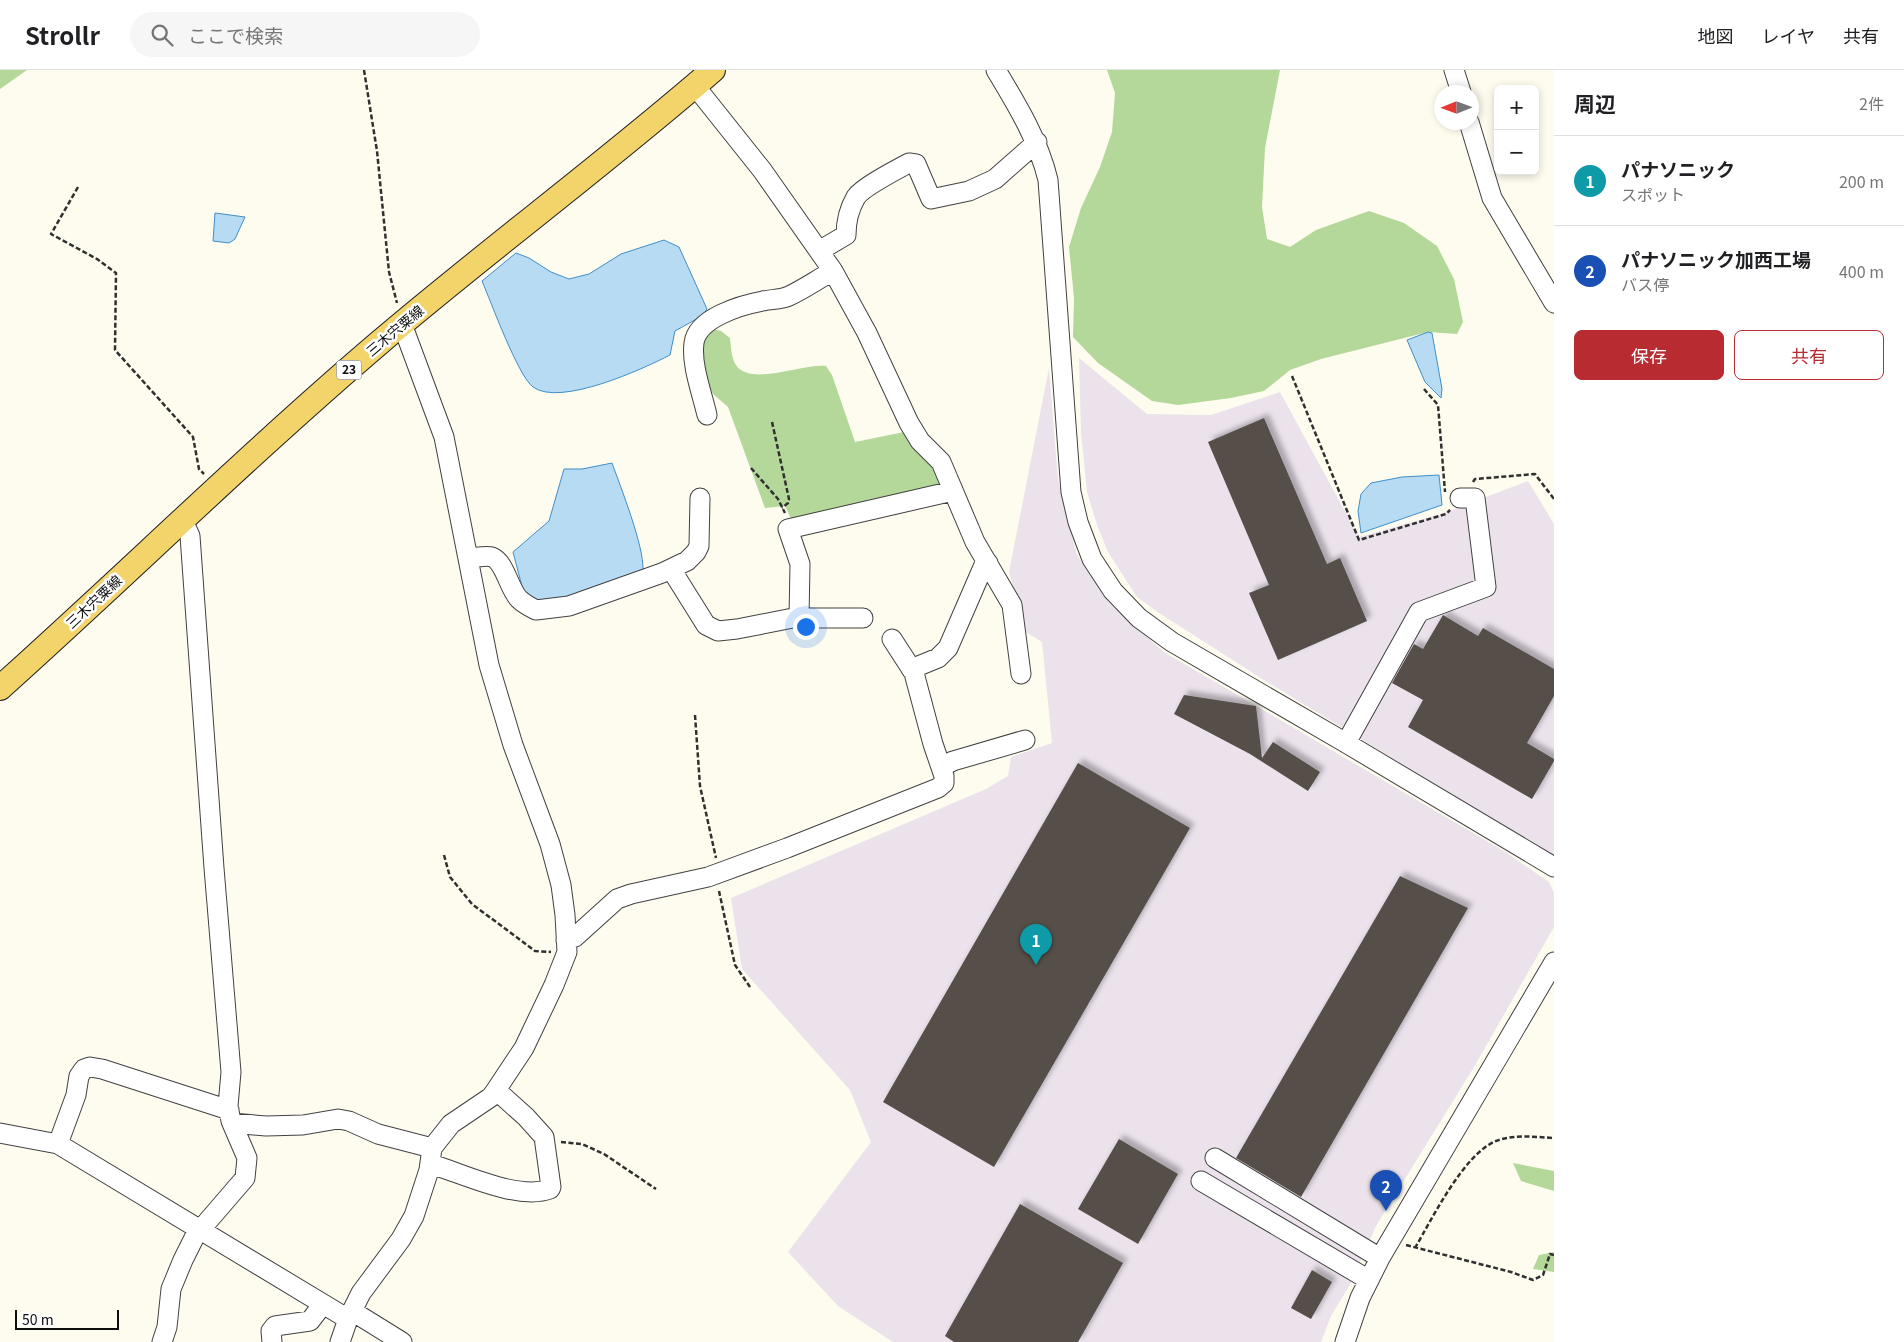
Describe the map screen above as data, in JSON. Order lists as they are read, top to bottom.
{
  "streets": {
    "main road": ["三木宍粟線", "23"]
  },
  "scale_bar": "50 m",
  "north": "left",
  "page": {
    "header": "Strollr",
    "search": "ここで検索",
    "nav": ["地図", "レイヤ", "共有"],
    "heading": ["周辺", "2件"],
    "map_buttons": ["+", "−"],
    "list": [
      {
        "mark": "1",
        "name": "パナソニック",
        "note": "スポット",
        "value": "200 m"
      },
      {
        "mark": "2",
        "name": "パナソニック加西工場",
        "note": "バス停",
        "value": "400 m"
      }
    ],
    "buttons": ["保存", "共有"],
    "pins": ["1", "2"],
    "scale": "50 m"
  }
}
